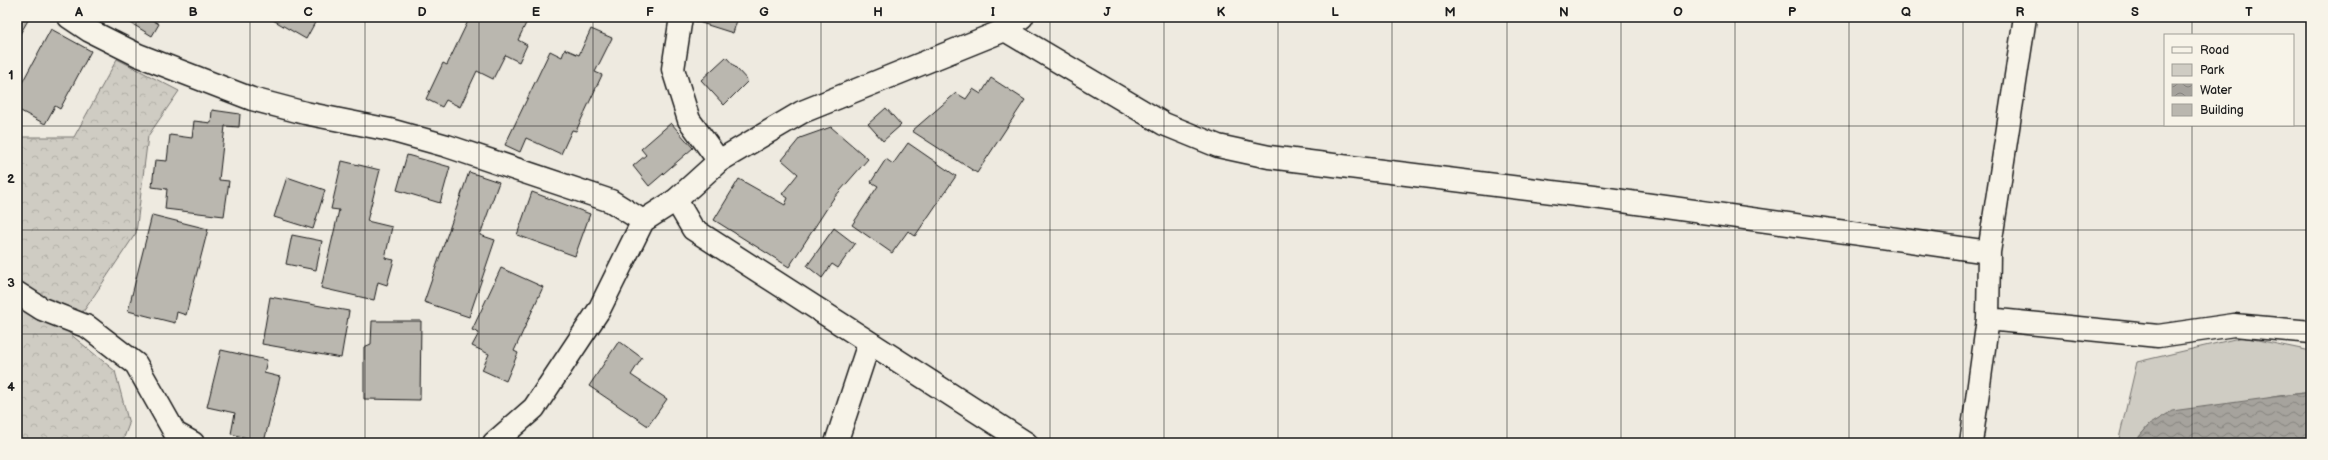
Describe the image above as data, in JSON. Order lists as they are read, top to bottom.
{
  "legend": [
    "Road",
    "Park",
    "Water",
    "Building"
  ],
  "grid": {
    "columns": [
      "A",
      "B",
      "C",
      "D",
      "E",
      "F",
      "G",
      "H",
      "I",
      "J",
      "K",
      "L",
      "M",
      "N",
      "O",
      "P",
      "Q",
      "R",
      "S",
      "T"
    ],
    "rows": [
      "1",
      "2",
      "3",
      "4"
    ]
  }
}
